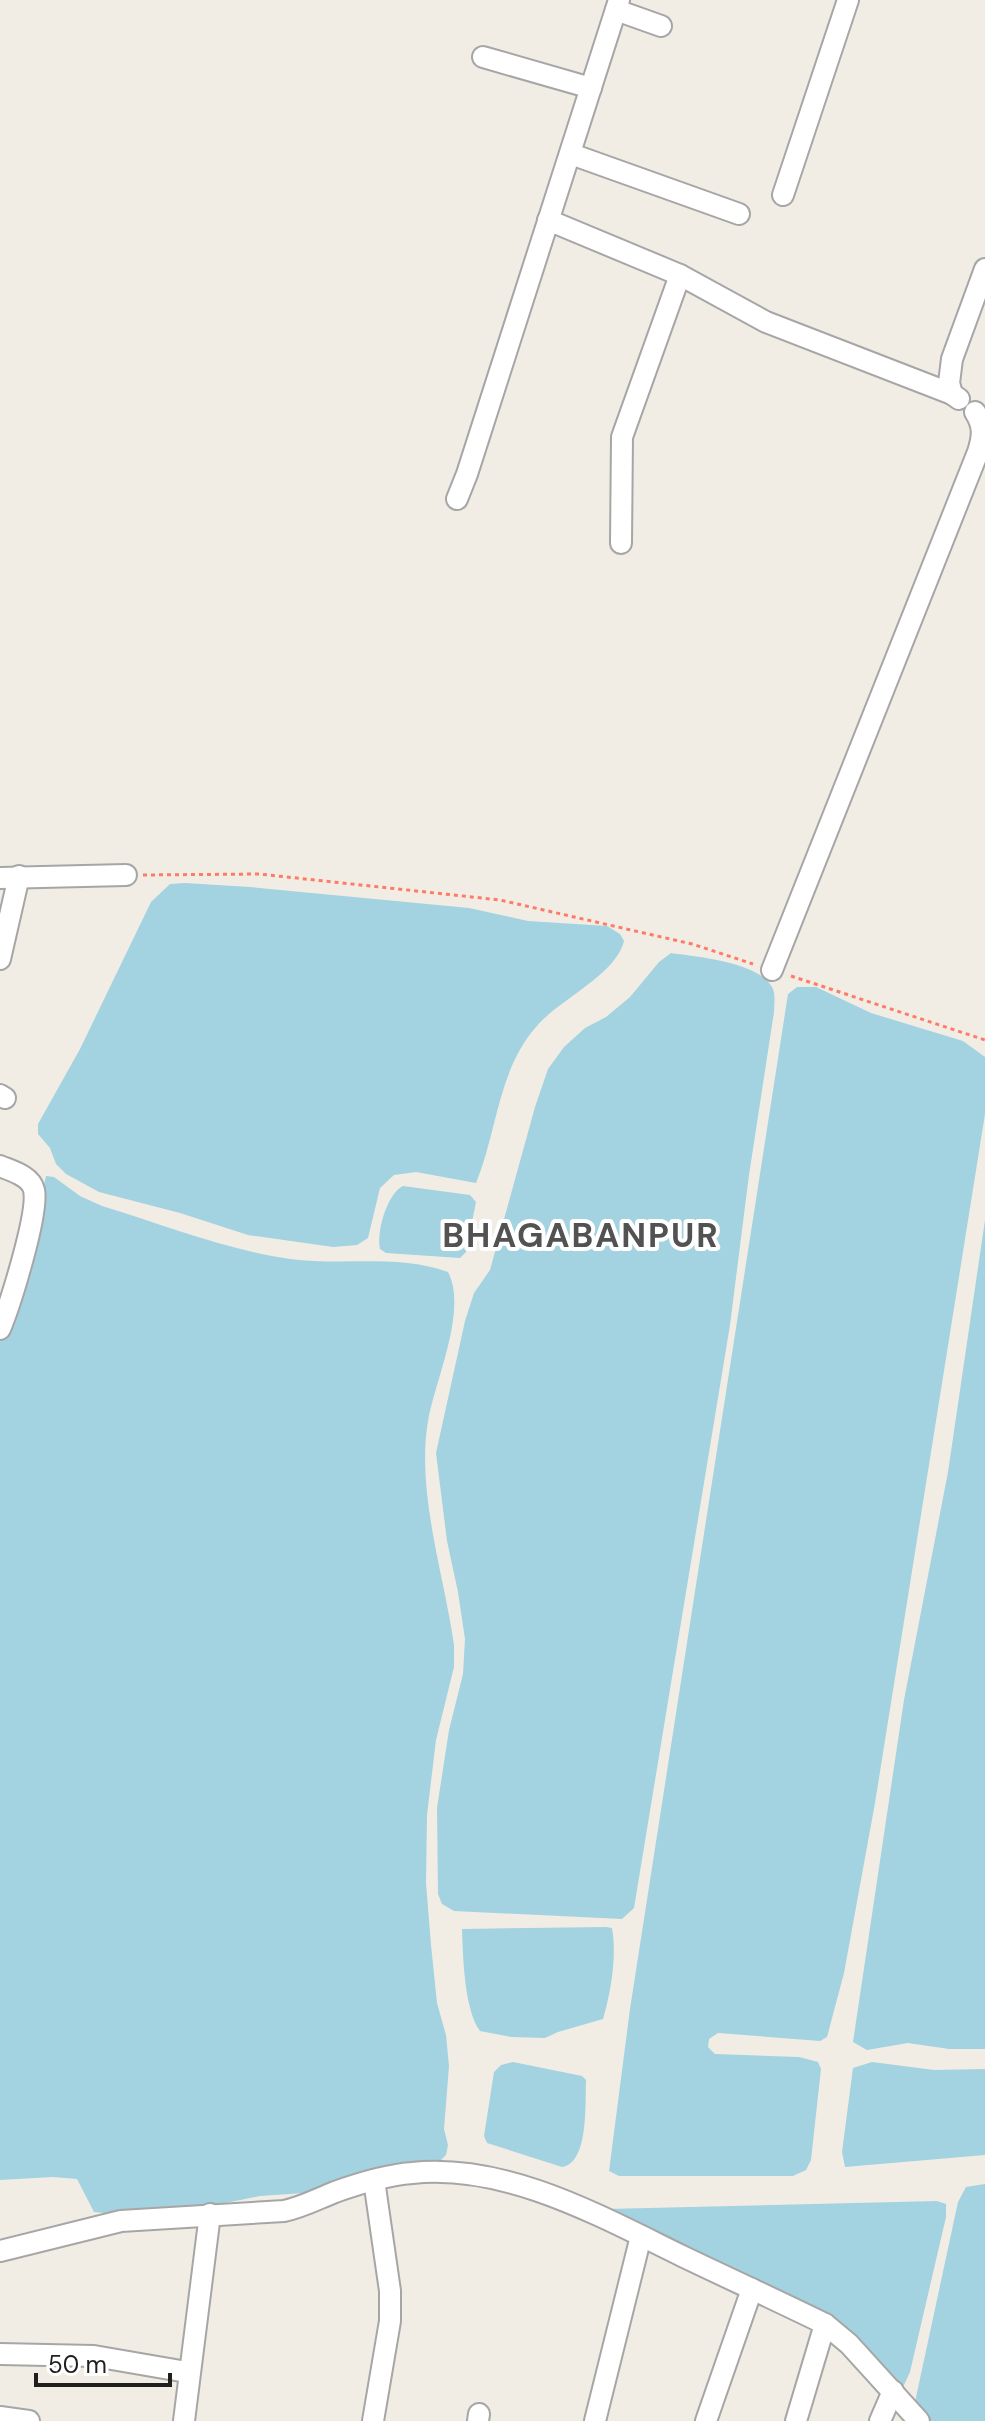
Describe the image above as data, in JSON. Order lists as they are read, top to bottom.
{
  "districts": ["BHAGABANPUR"],
  "scale_bar": "50 m"
}
